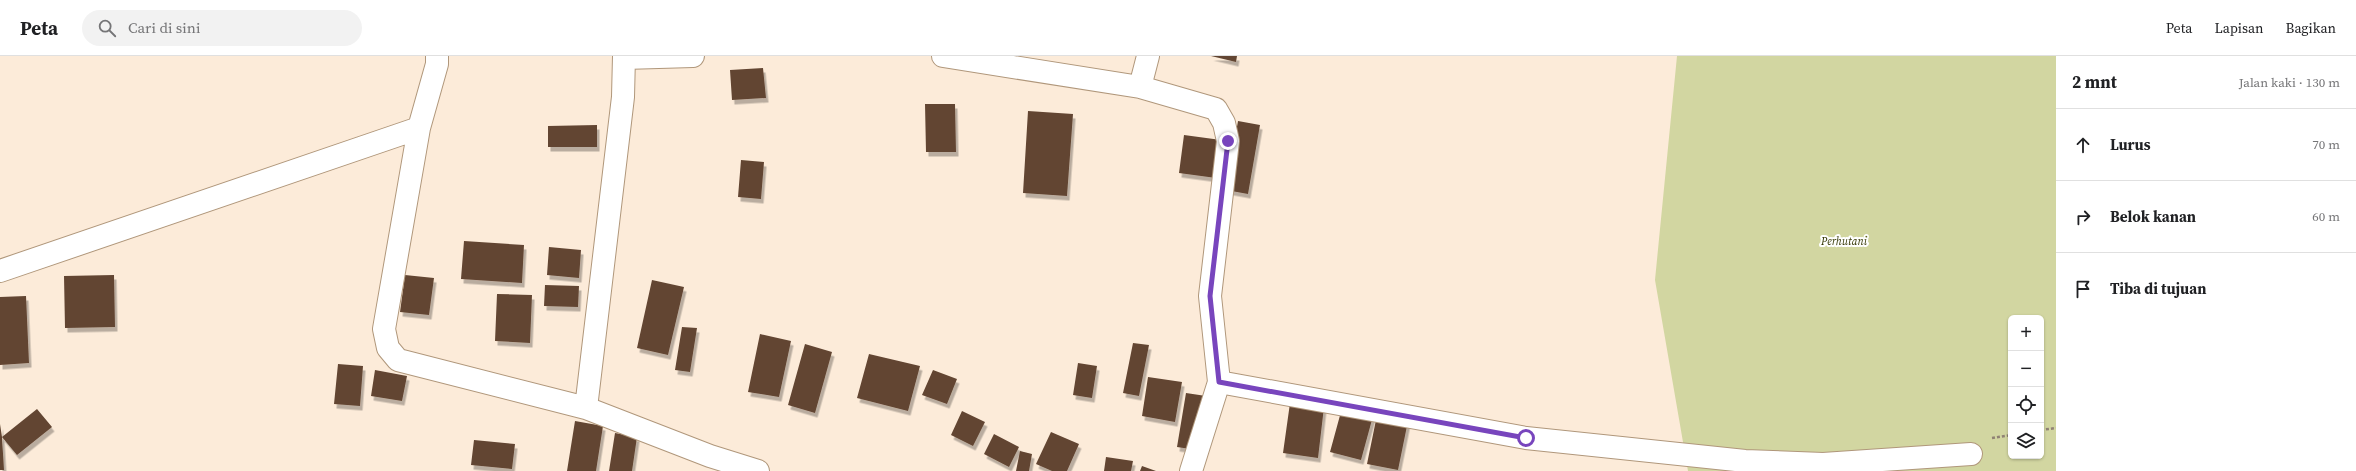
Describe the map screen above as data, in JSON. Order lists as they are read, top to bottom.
{
  "parks": ["Perhutani"],
  "page": {
    "header": "Peta",
    "search": "Cari di sini",
    "nav": ["Peta", "Lapisan", "Bagikan"],
    "heading": ["2 mnt", "Jalan kaki · 130 m"],
    "list": [
      ["Lurus", "70 m"],
      ["Belok kanan", "60 m"],
      "Tiba di tujuan"
    ],
    "map_buttons": ["+", "−"]
  }
}
